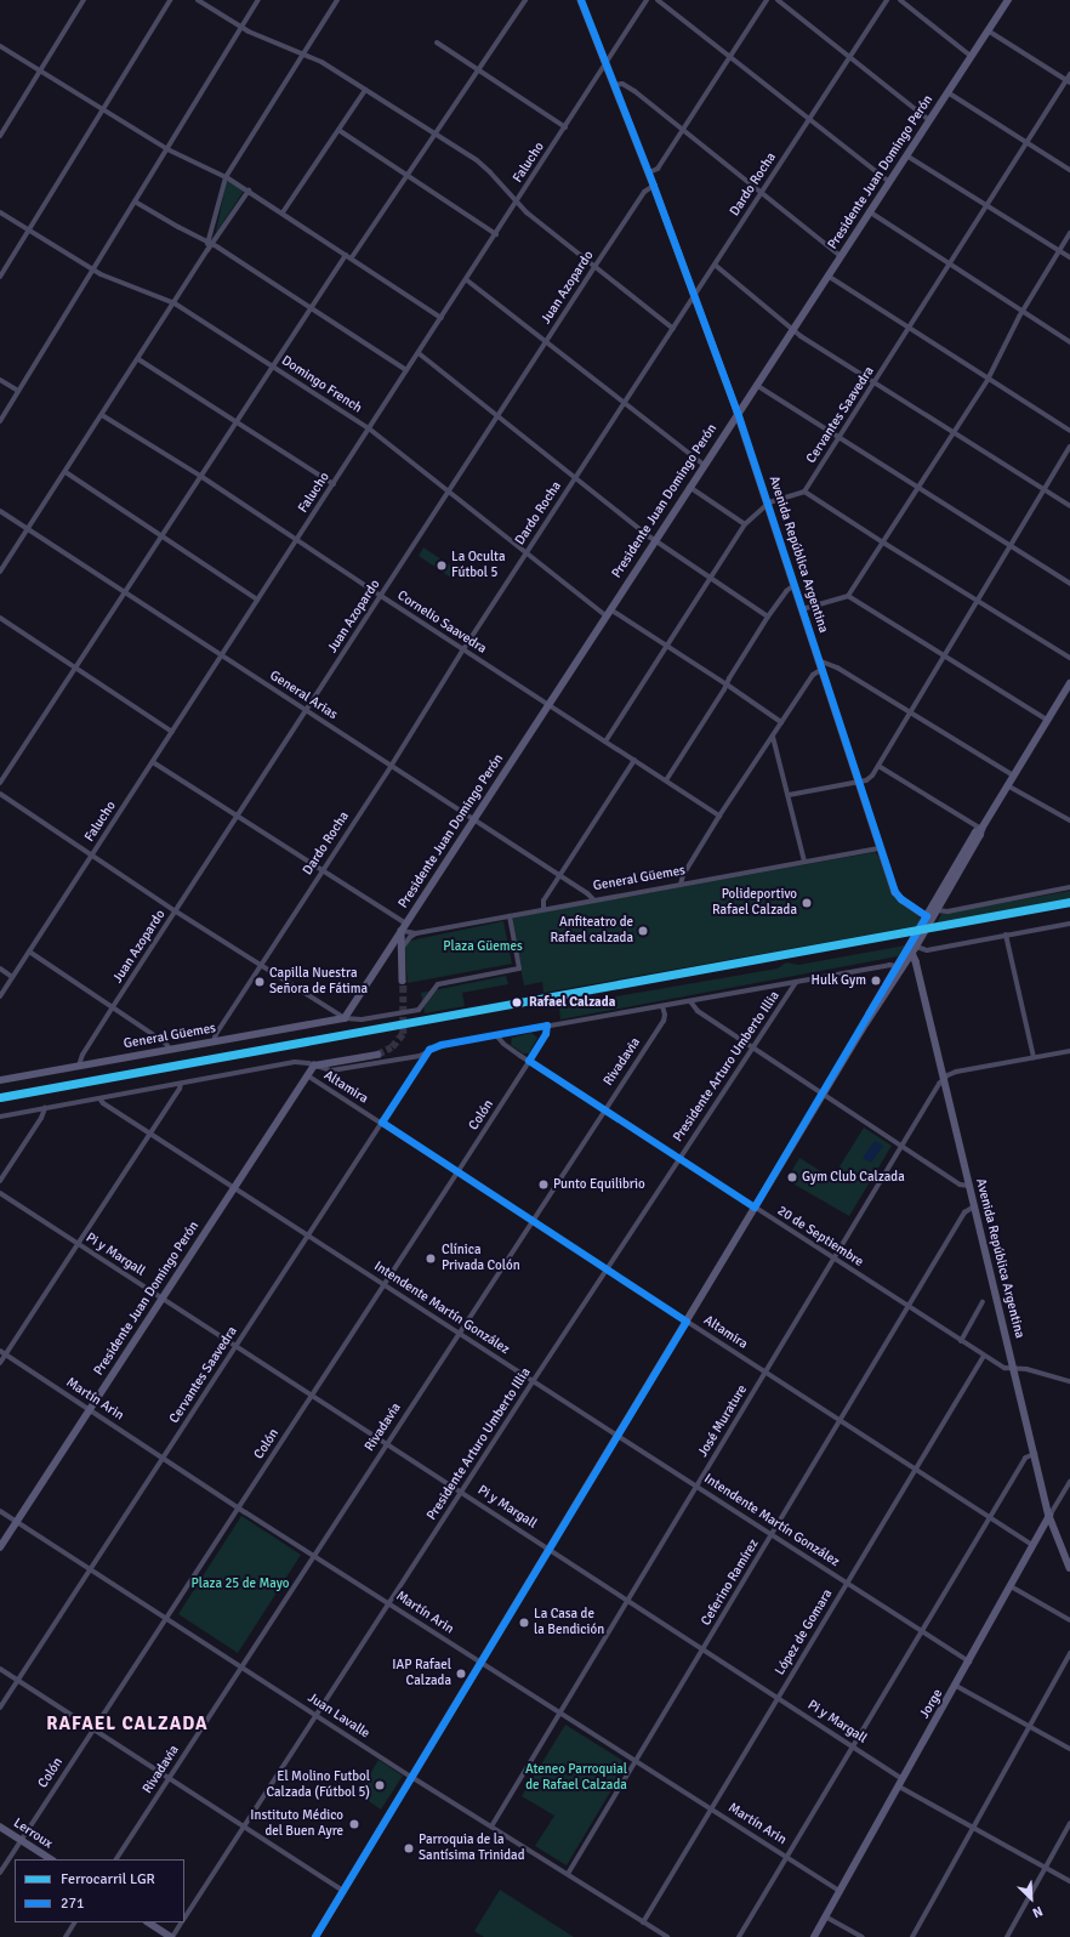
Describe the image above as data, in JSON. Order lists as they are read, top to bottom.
{
  "streets": {
    "main road": [
      "Presidente Juan Domingo Perón",
      "Avenida República Argentina",
      "General Güemes",
      "Jorge",
      "Lerroux"
    ],
    "street": [
      "Falucho",
      "Dardo Rocha",
      "Juan Azopardo",
      "Domingo French",
      "Cervantes Saavedra",
      "Cornelio Saavedra",
      "General Arias",
      "Rivadavia",
      "Presidente Arturo Umberto Illia",
      "Altamira",
      "Colón",
      "20 de Septiembre",
      "Pi y Margall",
      "Intendente Martín González",
      "Martín Arin",
      "José Murature",
      "Ceferino Ramírez",
      "López de Gomara",
      "Juan Lavalle"
    ]
  },
  "crossings": [
    ["Falucho", "Domingo French"],
    ["Falucho", "Avenida República Argentina"],
    ["Falucho", "Cornelio Saavedra"],
    ["Falucho", "General Arias"],
    ["Presidente Juan Domingo Perón", "Domingo French"],
    ["Presidente Juan Domingo Perón", "Avenida República Argentina"],
    ["Presidente Juan Domingo Perón", "Cornelio Saavedra"],
    ["Presidente Juan Domingo Perón", "General Arias"],
    ["Presidente Juan Domingo Perón", "General Güemes"],
    ["Presidente Juan Domingo Perón", "Altamira"],
    ["Presidente Juan Domingo Perón", "Pi y Margall"],
    ["Presidente Juan Domingo Perón", "Intendente Martín González"],
    ["Presidente Juan Domingo Perón", "Martín Arin"],
    ["Presidente Juan Domingo Perón", "Juan Lavalle"],
    ["Dardo Rocha", "Domingo French"],
    ["Dardo Rocha", "Avenida República Argentina"],
    ["Dardo Rocha", "Cornelio Saavedra"],
    ["Dardo Rocha", "General Arias"],
    ["Dardo Rocha", "General Güemes"],
    ["Juan Azopardo", "Domingo French"],
    ["Juan Azopardo", "Avenida República Argentina"],
    ["Juan Azopardo", "Cornelio Saavedra"],
    ["Juan Azopardo", "General Arias"],
    ["Juan Azopardo", "General Güemes"],
    ["Cervantes Saavedra", "Altamira"],
    ["Cervantes Saavedra", "Pi y Margall"],
    ["Cervantes Saavedra", "Intendente Martín González"],
    ["Cervantes Saavedra", "Martín Arin"],
    ["Cervantes Saavedra", "Juan Lavalle"],
    ["Avenida República Argentina", "General Güemes"],
    ["Avenida República Argentina", "20 de Septiembre"],
    ["Avenida República Argentina", "José Murature"],
    ["Avenida República Argentina", "Ceferino Ramírez"],
    ["Avenida República Argentina", "Jorge"],
    ["General Arias", "General Güemes"],
    ["Rivadavia", "Altamira"],
    ["Rivadavia", "20 de Septiembre"],
    ["Rivadavia", "Pi y Margall"],
    ["Rivadavia", "Intendente Martín González"],
    ["Rivadavia", "Martín Arin"],
    ["Rivadavia", "Juan Lavalle"],
    ["Presidente Arturo Umberto Illia", "Altamira"],
    ["Presidente Arturo Umberto Illia", "20 de Septiembre"],
    ["Presidente Arturo Umberto Illia", "Pi y Margall"],
    ["Presidente Arturo Umberto Illia", "Intendente Martín González"],
    ["Presidente Arturo Umberto Illia", "Martín Arin"],
    ["Presidente Arturo Umberto Illia", "Juan Lavalle"],
    ["Altamira", "Colón"],
    ["Altamira", "José Murature"],
    ["Altamira", "Ceferino Ramírez"],
    ["Altamira", "López de Gomara"],
    ["Altamira", "Jorge"],
    ["Colón", "20 de Septiembre"],
    ["Colón", "Pi y Margall"],
    ["Colón", "Intendente Martín González"],
    ["Colón", "Martín Arin"],
    ["Colón", "Juan Lavalle"],
    ["Colón", "Lerroux"],
    ["20 de Septiembre", "José Murature"],
    ["20 de Septiembre", "Ceferino Ramírez"],
    ["20 de Septiembre", "López de Gomara"],
    ["Pi y Margall", "José Murature"],
    ["Pi y Margall", "Ceferino Ramírez"],
    ["Pi y Margall", "López de Gomara"],
    ["Pi y Margall", "Jorge"],
    ["Intendente Martín González", "José Murature"],
    ["Intendente Martín González", "Ceferino Ramírez"],
    ["Intendente Martín González", "López de Gomara"],
    ["Intendente Martín González", "Jorge"],
    ["Martín Arin", "José Murature"],
    ["Martín Arin", "Ceferino Ramírez"],
    ["Martín Arin", "López de Gomara"],
    ["Martín Arin", "Jorge"],
    ["José Murature", "Juan Lavalle"],
    ["Ceferino Ramírez", "Juan Lavalle"],
    ["López de Gomara", "Juan Lavalle"]
  ],
  "districts": ["RAFAEL CALZADA"],
  "parks": ["Plaza Güemes", "Plaza 25 de Mayo", "Ateneo Parroquial de Rafael Calzada"],
  "places": [
    "La Oculta Fútbol 5",
    "Polideportivo Rafael Calzada",
    "Anfiteatro de Rafael calzada",
    "Hulk Gym",
    "Capilla Nuestra Señora de Fátima",
    "Rafael Calzada",
    "Gym Club Calzada",
    "Punto Equilibrio",
    "Clínica Privada Colón",
    "La Casa de la Bendición",
    "IAP Rafael Calzada",
    "El Molino Futbol Calzada (Fútbol 5)",
    "Instituto Médico del Buen Ayre",
    "Parroquia de la Santísima Trinidad"
  ],
  "lines": ["transit line 271", "rail line LGR"],
  "legend": ["Ferrocarril LGR", "271"],
  "north": "bottom right"
}
